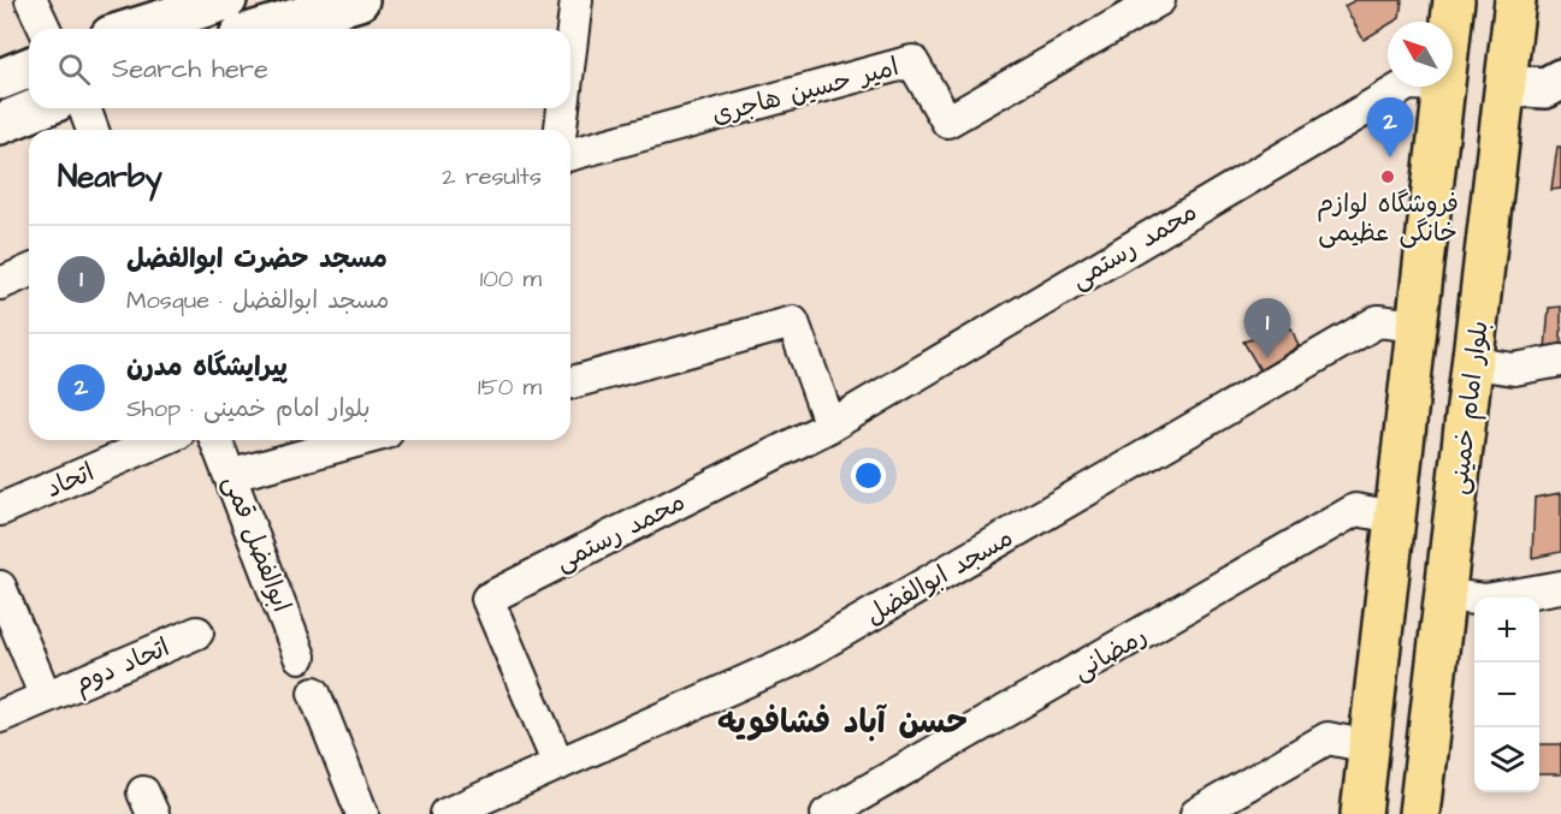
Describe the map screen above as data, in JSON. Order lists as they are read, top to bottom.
{
  "streets": {
    "highway": ["بلوار امام خمینی"],
    "street": [
      "امیر حسین هاجری",
      "محمد رستمی",
      "اتحاد",
      "ابوالفضل قمی",
      "مسجد ابوالفضل",
      "رمضانی",
      "اتحاد دوم"
    ]
  },
  "crossings": [
    ["محمد رستمی", "مسجد ابوالفضل"]
  ],
  "districts": ["حسن آباد فشافویه"],
  "places": ["فروشگاه لوازم خانگی عظیمی"],
  "north": "top left",
  "page": {
    "search": "Search here",
    "pins": ["2", "1"],
    "heading": ["Nearby", "2 results"],
    "list": [
      {
        "mark": "1",
        "name": "مسجد حضرت ابوالفضل",
        "note": "Mosque · مسجد ابوالفضل",
        "value": "100 m"
      },
      {
        "mark": "2",
        "name": "پیرایشگاه مدرن",
        "note": "Shop · بلوار امام خمینی",
        "value": "150 m"
      }
    ],
    "map_buttons": ["+", "−"]
  }
}
